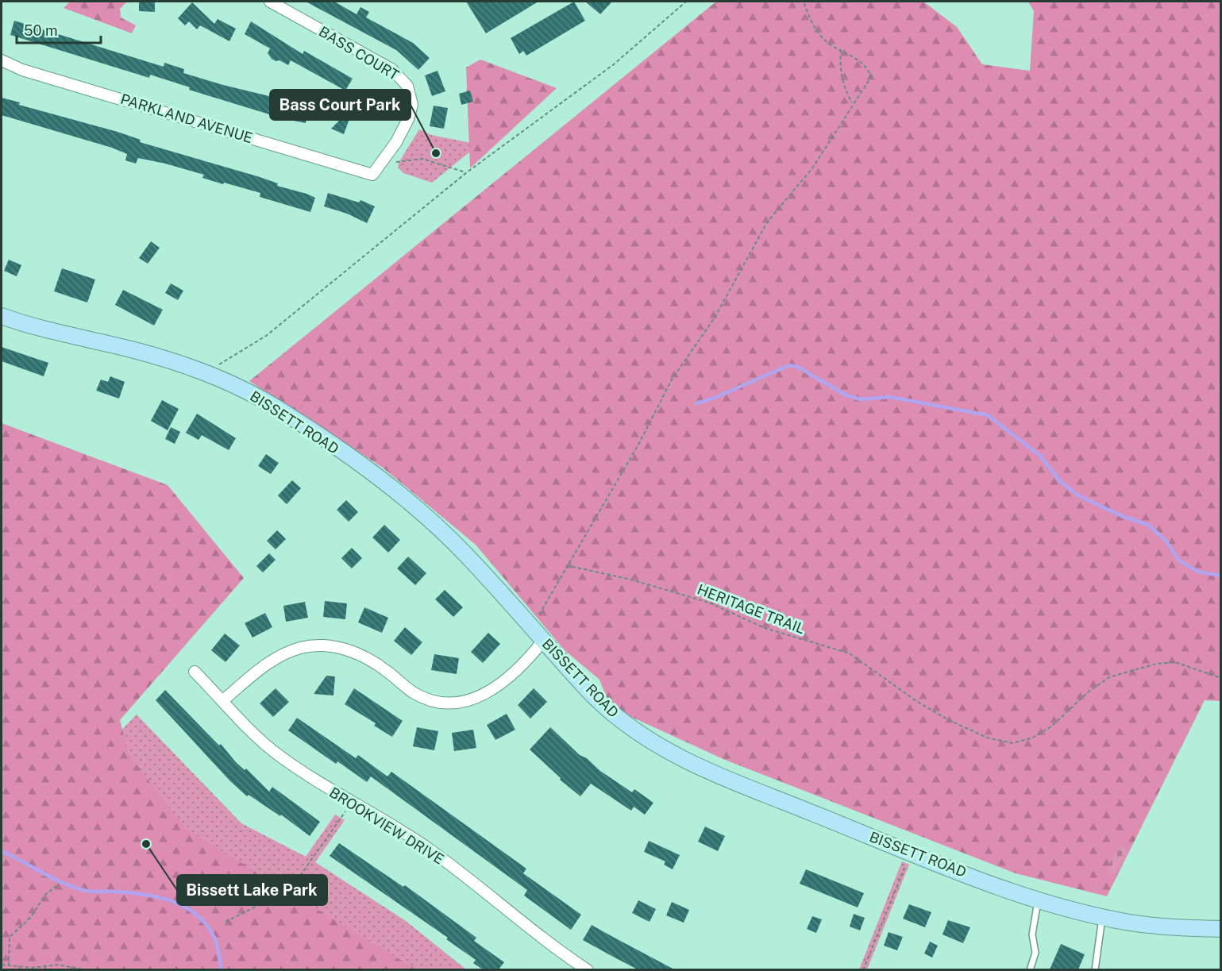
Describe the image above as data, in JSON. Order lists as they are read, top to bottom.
{
  "streets": {
    "main road": ["BISSETT ROAD"],
    "street": ["BASS COURT", "PARKLAND AVENUE", "BROOKVIEW DRIVE"],
    "path": ["HERITAGE TRAIL"]
  },
  "crossings": [
    ["BASS COURT", "PARKLAND AVENUE"]
  ],
  "places": ["Bass Court Park", "Bissett Lake Park"],
  "scale_bar": "50 m"
}
